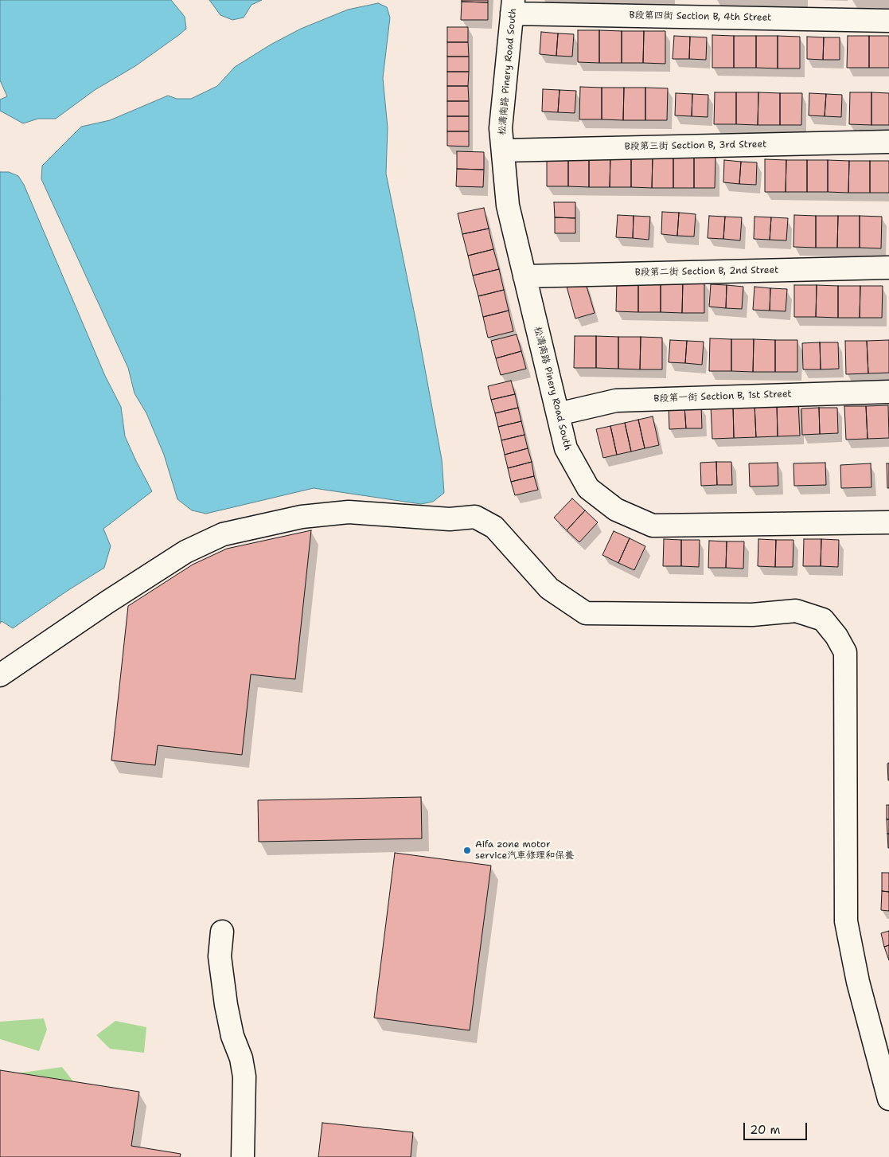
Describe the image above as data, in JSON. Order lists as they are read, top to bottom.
{
  "streets": {
    "street": [
      "B段第四街 Section B, 4th Street",
      "松濤南路 Pinery Road South",
      "B段第三街 Section B, 3rd Street",
      "B段第二街 Section B, 2nd Street",
      "B段第一街 Section B, 1st Street"
    ]
  },
  "crossings": [
    ["B段第四街 Section B, 4th Street", "松濤南路 Pinery Road South"],
    ["松濤南路 Pinery Road South", "B段第三街 Section B, 3rd Street"],
    ["松濤南路 Pinery Road South", "B段第二街 Section B, 2nd Street"],
    ["松濤南路 Pinery Road South", "B段第一街 Section B, 1st Street"]
  ],
  "places": ["Aifa zone motor service汽車修理和保養"],
  "scale_bar": "20 m"
}
